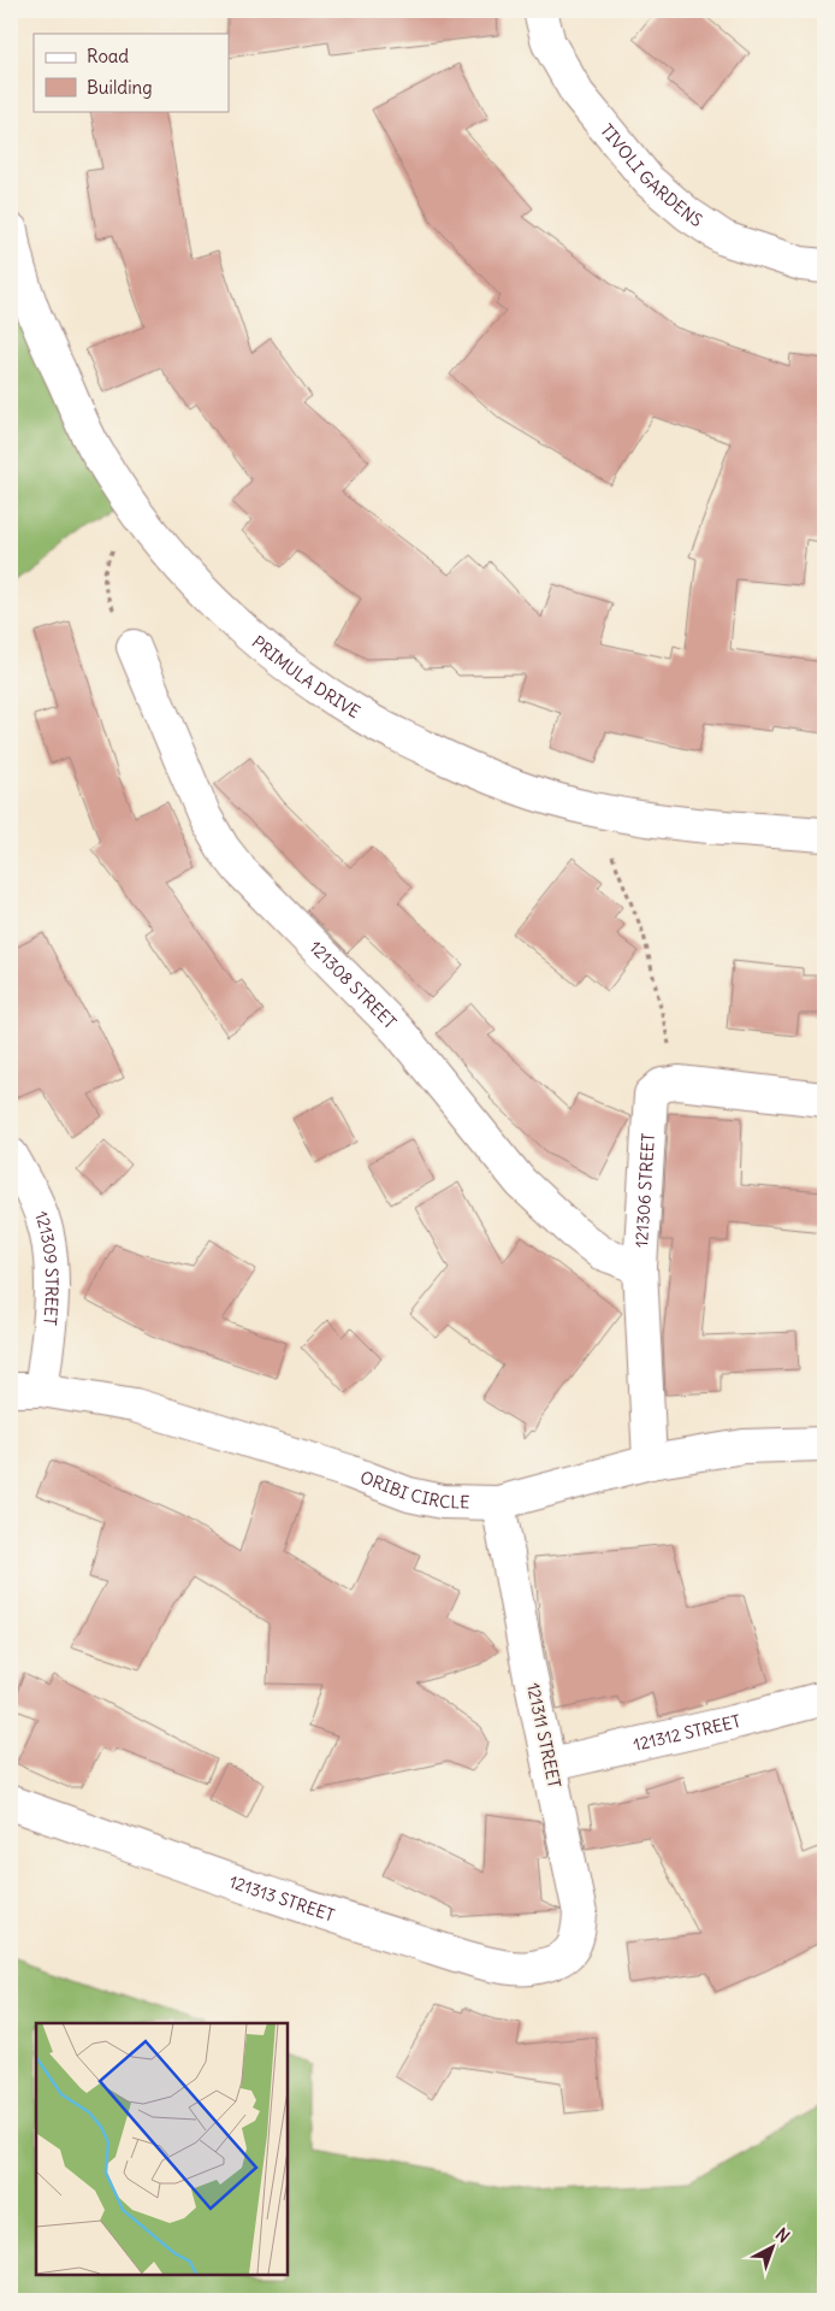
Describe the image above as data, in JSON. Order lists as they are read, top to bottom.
{
  "streets": {
    "street": [
      "TIVOLI GARDENS",
      "PRIMULA DRIVE",
      "121308 STREET",
      "121306 STREET",
      "121309 STREET",
      "ORIBI CIRCLE",
      "121312 STREET",
      "121311 STREET",
      "121313 STREET"
    ]
  },
  "crossings": [
    ["121308 STREET", "121306 STREET"],
    ["121306 STREET", "ORIBI CIRCLE"],
    ["121309 STREET", "ORIBI CIRCLE"],
    ["ORIBI CIRCLE", "121311 STREET"],
    ["121312 STREET", "121311 STREET"],
    ["121311 STREET", "121313 STREET"]
  ],
  "legend": ["Road", "Building"],
  "north": "top right"
}
